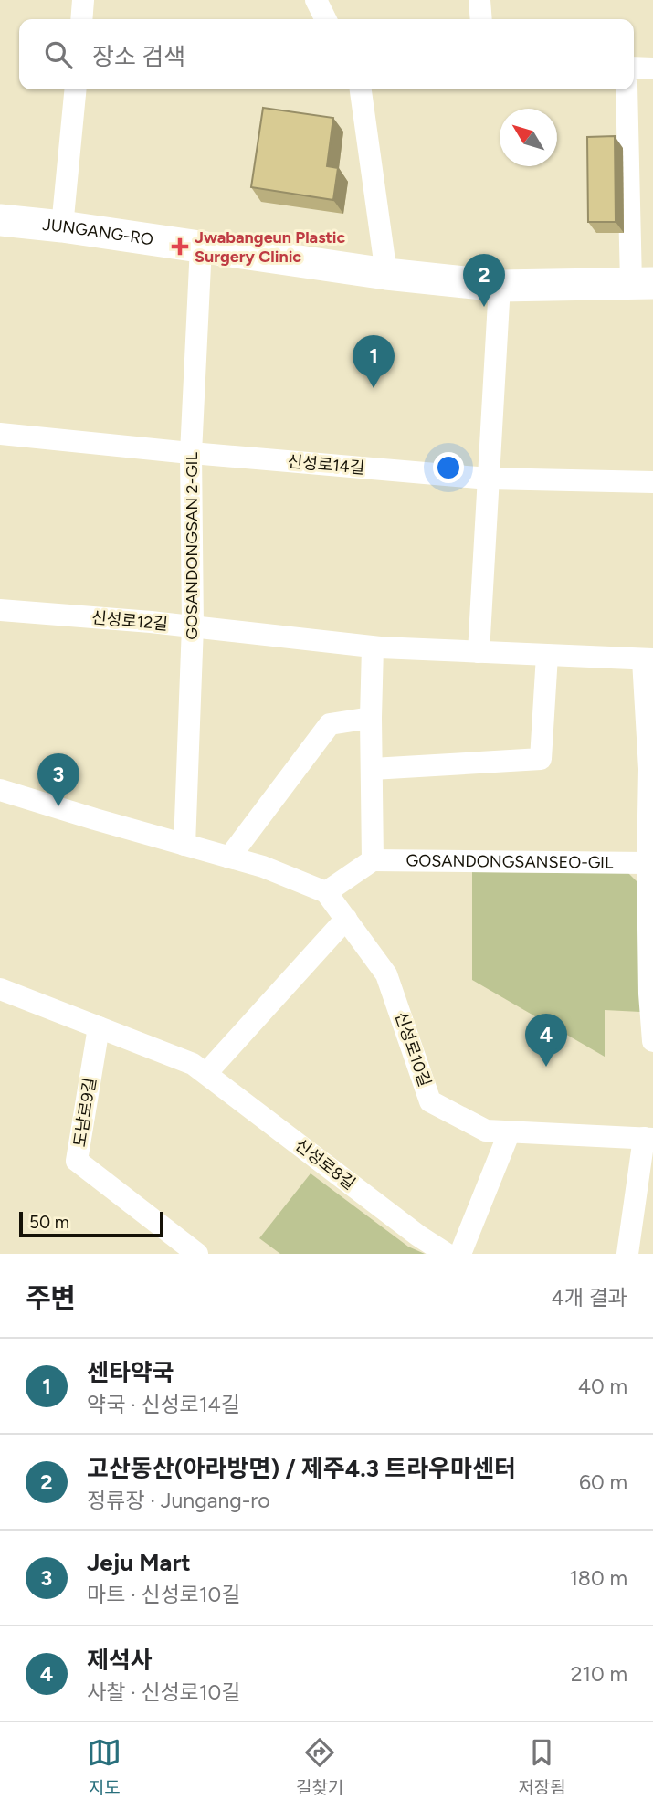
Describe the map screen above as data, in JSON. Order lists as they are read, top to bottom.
{
  "streets": {
    "main road": ["JUNGANG-RO"],
    "street": [
      "신성로14길",
      "GOSANDONGSAN 2-GIL",
      "신성로12길",
      "GOSANDONGSANSEO-GIL",
      "신성로10길",
      "도남로9길",
      "신성로8길"
    ]
  },
  "crossings": [
    ["JUNGANG-RO", "GOSANDONGSAN 2-GIL"],
    ["신성로14길", "GOSANDONGSAN 2-GIL"],
    ["GOSANDONGSAN 2-GIL", "신성로12길"],
    ["도남로9길", "신성로8길"]
  ],
  "places": {
    "health": ["Jwabangeun Plastic Surgery Clinic"]
  },
  "scale_bar": "50 m",
  "north": "top left",
  "page": {
    "search": "장소 검색",
    "pins": [
      "2",
      "1",
      "3",
      "4"
    ],
    "scale": "50 m",
    "heading": ["주변", "4개 결과"],
    "list": [
      {
        "mark": "1",
        "name": "센타약국",
        "note": "약국 · 신성로14길",
        "value": "40 m"
      },
      {
        "mark": "2",
        "name": "고산동산(아라방면) / 제주4.3 트라우마센터",
        "note": "정류장 · Jungang-ro",
        "value": "60 m"
      },
      {
        "mark": "3",
        "name": "Jeju Mart",
        "note": "마트 · 신성로10길",
        "value": "180 m"
      },
      {
        "mark": "4",
        "name": "제석사",
        "note": "사찰 · 신성로10길",
        "value": "210 m"
      }
    ],
    "nav": ["지도", "길찾기", "저장됨"]
  }
}
